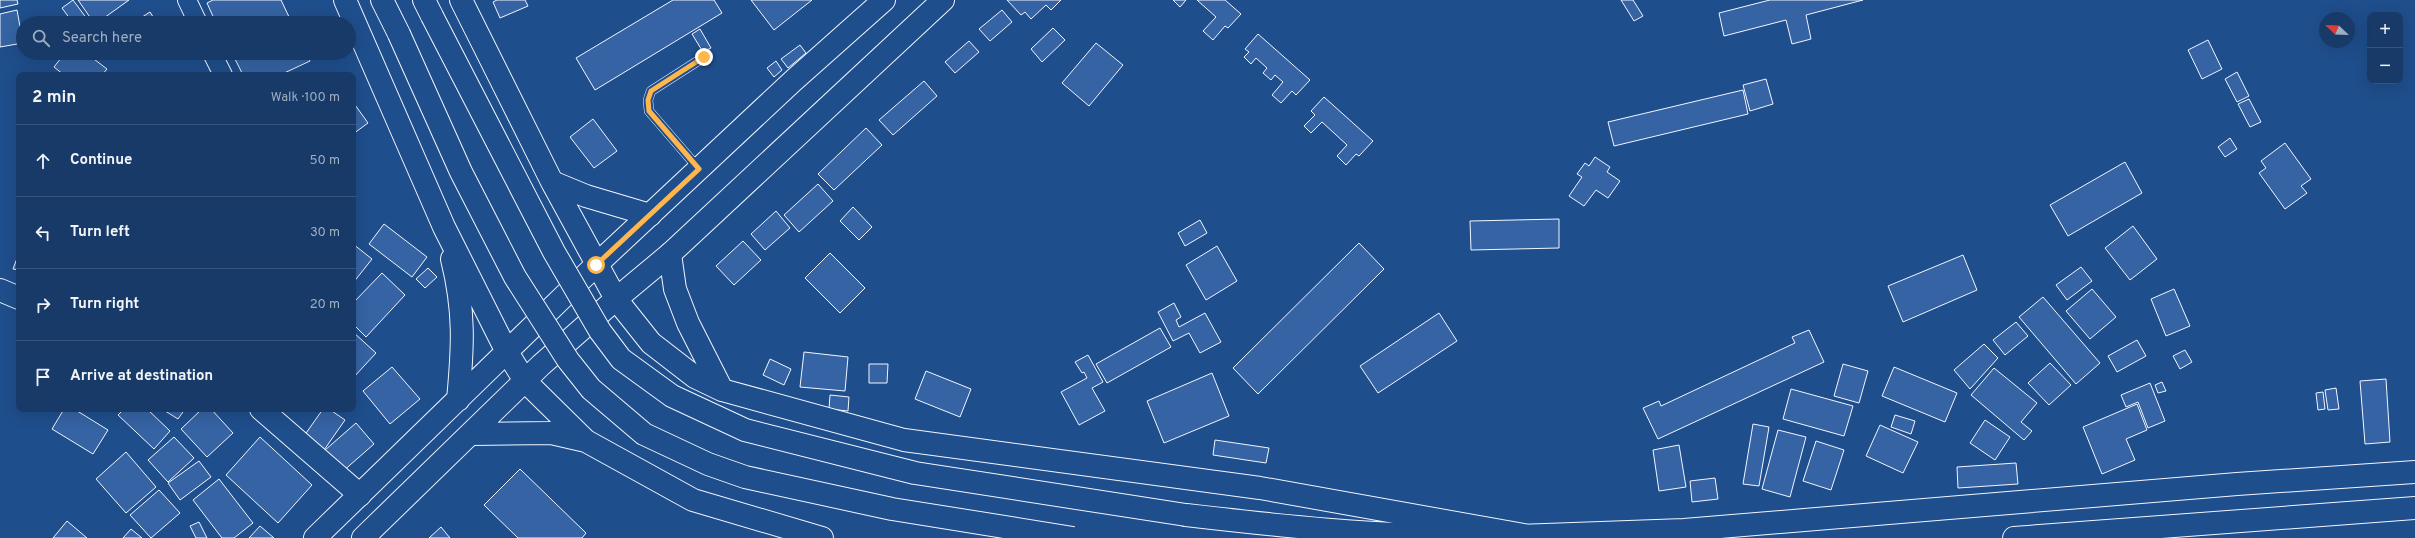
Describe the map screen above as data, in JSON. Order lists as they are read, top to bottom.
{
  "north": "top left",
  "page": {
    "map_buttons": ["+", "−"],
    "search": "Search here",
    "heading": ["2 min", "Walk · 100 m"],
    "list": [
      ["Continue", "50 m"],
      ["Turn left", "30 m"],
      ["Turn right", "20 m"],
      "Arrive at destination"
    ]
  }
}
